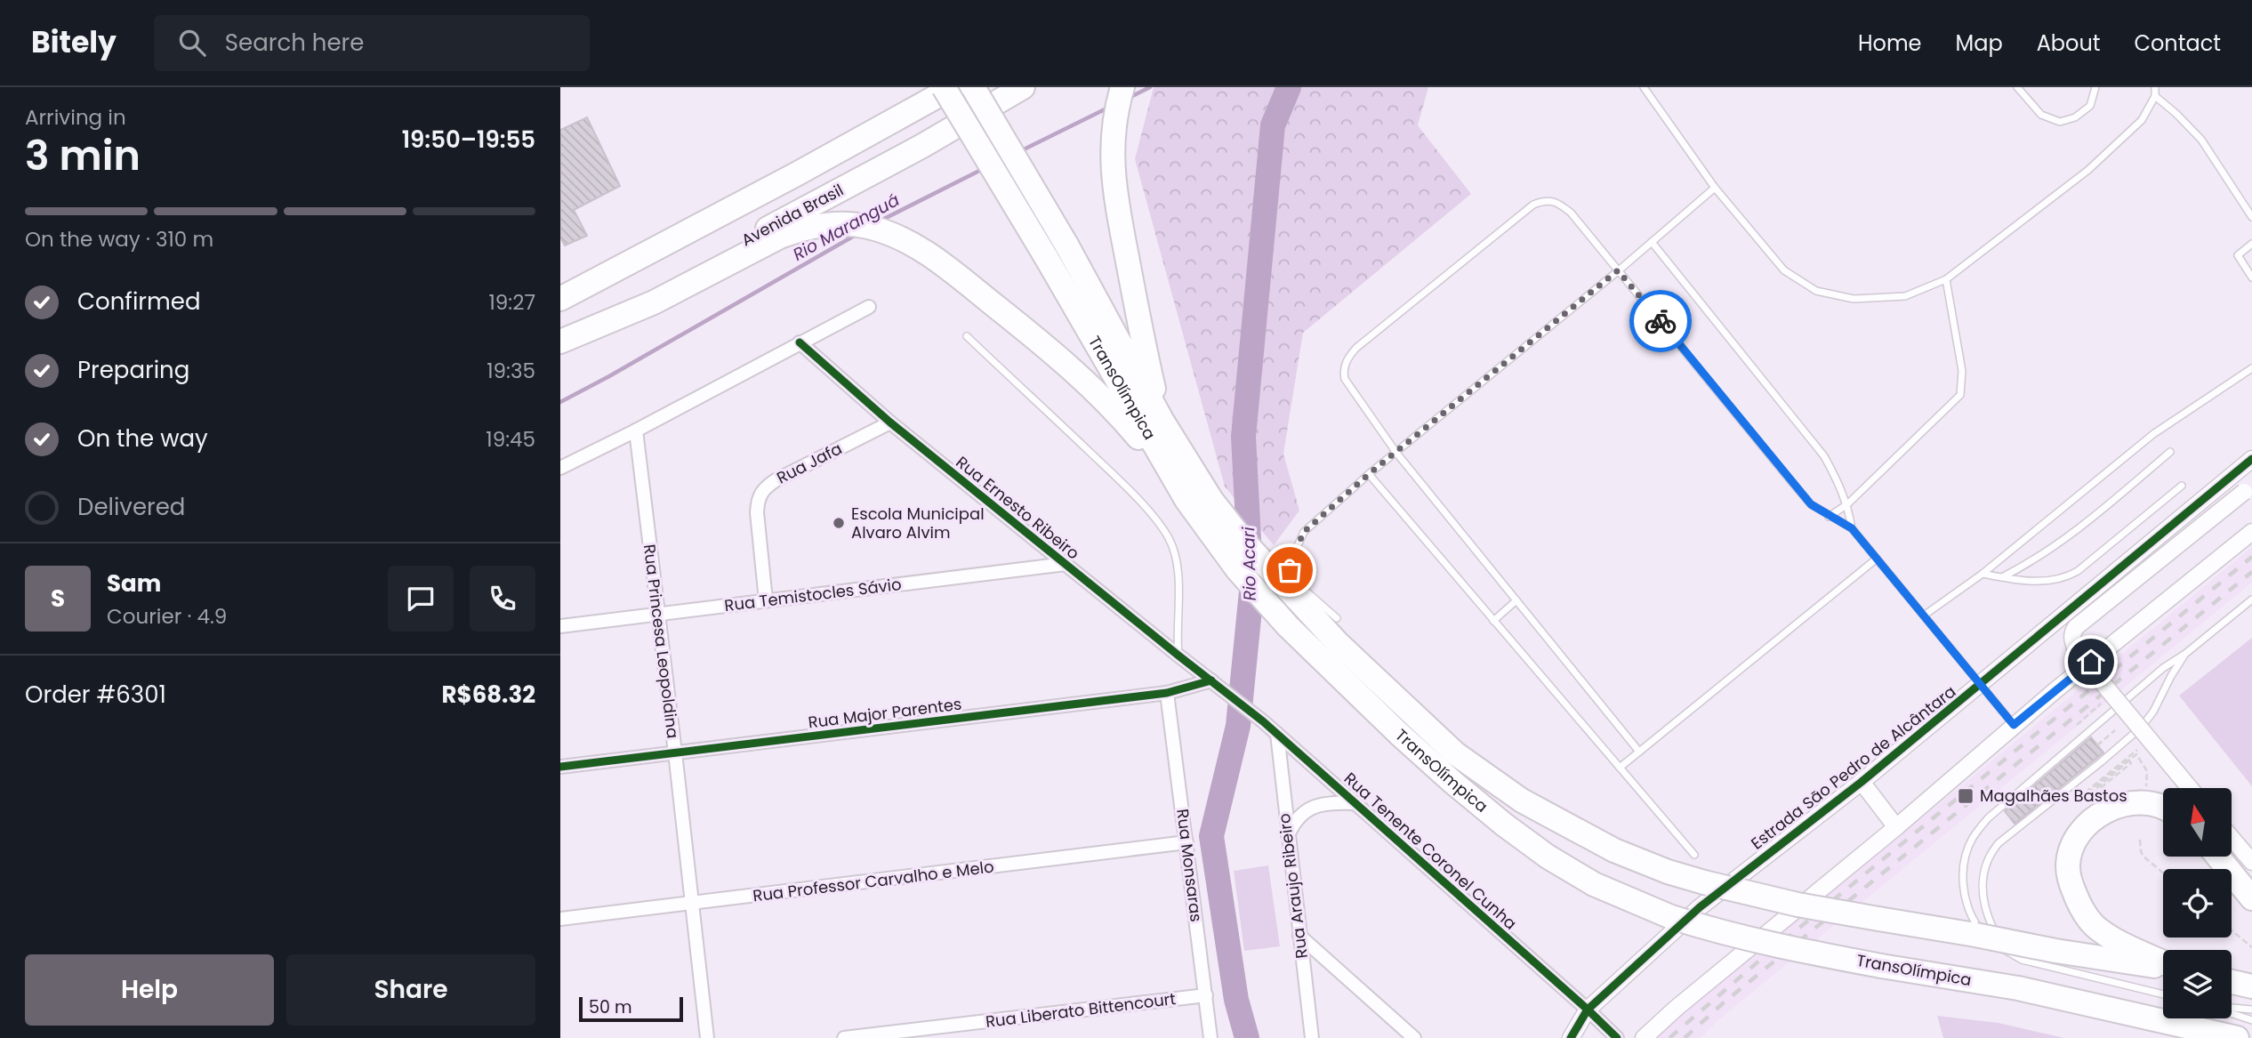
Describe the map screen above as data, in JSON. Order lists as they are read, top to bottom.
{
  "streets": {
    "highway": ["Avenida Brasil", "TransOlímpica"],
    "street": [
      "Rua Jafa",
      "Rua Ernesto Ribeiro",
      "Rua Temistocles Sávio",
      "Rua Princesa Leopoldina",
      "Rua Major Parentes",
      "Estrada São Pedro de Alcântara",
      "Rua Tenente Coronel Cunha",
      "Rua Monsaras",
      "Rua Professor Carvalho e Melo",
      "Rua Araujo Ribeiro",
      "Rua Liberato Bittencourt"
    ]
  },
  "crossings": [
    ["Rua Jafa", "Rua Ernesto Ribeiro"],
    ["Rua Jafa", "Rua Temistocles Sávio"],
    ["Rua Ernesto Ribeiro", "Rua Temistocles Sávio"],
    ["Rua Ernesto Ribeiro", "Rua Major Parentes"],
    ["Rua Ernesto Ribeiro", "Rua Tenente Coronel Cunha"],
    ["Rua Temistocles Sávio", "Rua Princesa Leopoldina"],
    ["Rua Princesa Leopoldina", "Rua Major Parentes"],
    ["Rua Princesa Leopoldina", "Rua Professor Carvalho e Melo"],
    ["Rua Major Parentes", "Rua Monsaras"],
    ["Estrada São Pedro de Alcântara", "Rua Tenente Coronel Cunha"],
    ["Rua Tenente Coronel Cunha", "Rua Araujo Ribeiro"],
    ["Rua Monsaras", "Rua Professor Carvalho e Melo"],
    ["Rua Monsaras", "Rua Liberato Bittencourt"]
  ],
  "water": ["Rio Maranguá", "Rio Acari"],
  "places": {
    "other": ["Escola Municipal Alvaro Alvim"],
    "transit": ["Magalhães Bastos"]
  },
  "scale_bar": "50 m",
  "north": "top",
  "page": {
    "header": "Bitely",
    "search": "Search here",
    "nav": [
      "Home",
      "Map",
      "About",
      "Contact"
    ],
    "heading": ["3 min", "Arriving in", "19:50–19:55"],
    "panel": [
      "Sam",
      "Courier · 4.9",
      "Order #6301",
      "R$68.32"
    ],
    "bar": "On the way · 310 m",
    "list": [
      ["Confirmed", "19:27"],
      ["Preparing", "19:35"],
      ["On the way", "19:45"],
      "Delivered"
    ],
    "round": "S",
    "buttons": ["Help", "Share"],
    "scale": "50 m"
  }
}
